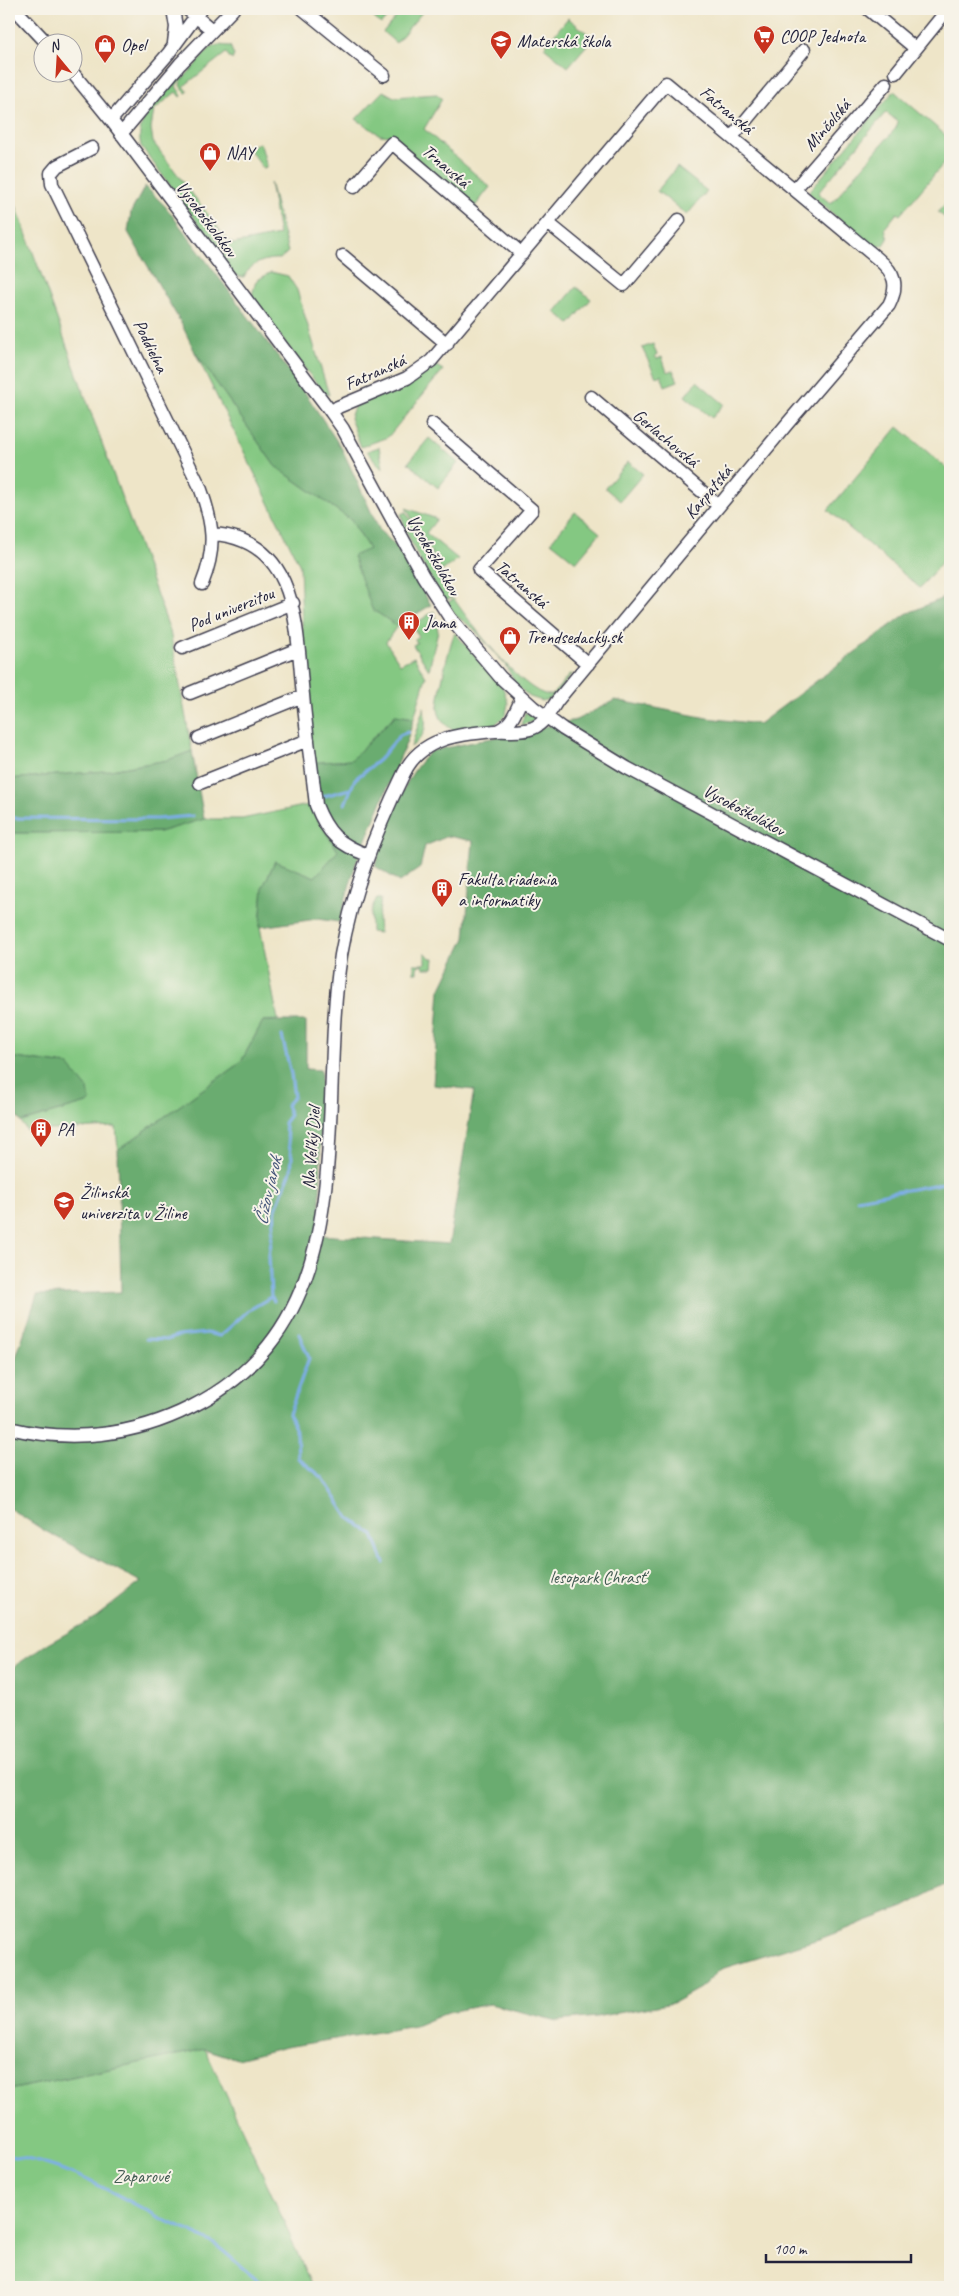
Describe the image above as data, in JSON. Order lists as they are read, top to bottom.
{
  "streets": {
    "street": [
      "Fatranská",
      "Minčolská",
      "Trnavská",
      "Vysokoškolákov",
      "Poddielna",
      "Gerlachovská",
      "Karpatská",
      "Tatranská",
      "Pod univerzitou",
      "Na Veľký Diel"
    ]
  },
  "crossings": [
    ["Fatranská", "Minčolská"],
    ["Fatranská", "Trnavská"],
    ["Fatranská", "Vysokoškolákov"],
    ["Fatranská", "Karpatská"],
    ["Vysokoškolákov", "Karpatská"],
    ["Vysokoškolákov", "Na Veľký Diel"],
    ["Poddielna", "Pod univerzitou"],
    ["Gerlachovská", "Karpatská"],
    ["Karpatská", "Tatranská"],
    ["Karpatská", "Na Veľký Diel"],
    ["Pod univerzitou", "Na Veľký Diel"]
  ],
  "water": ["Čížov jarok"],
  "parks": ["lesopark Chrasť", "Zaparové"],
  "places": {
    "supermarket": ["COOP Jednota"],
    "school or university": ["Materská škola", "Žilinská univerzita v Žiline"],
    "shop": ["Opel", "NAY", "Trendsedacky.sk"],
    "building": ["Jama", "Fakulta riadenia a informatiky", "PA"]
  },
  "scale_bar": "100 m",
  "north": "top"
}
